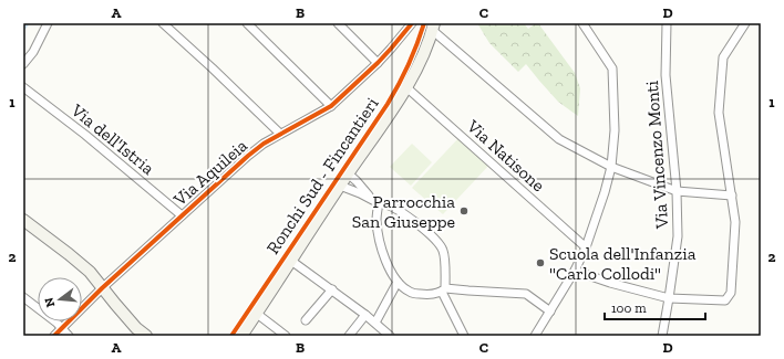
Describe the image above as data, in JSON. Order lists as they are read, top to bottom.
{
  "streets": {
    "street": [
      "Via dell'Istria",
      "Via Vincenzo Monti",
      "Via Natisone",
      "Via Aquileia"
    ],
    "cycle path": ["Ronchi Sud - Fincantieri"]
  },
  "crossings": [
    ["Via dell'Istria", "Via Aquileia"]
  ],
  "places": ["Parrocchia San Giuseppe", "Scuola dell'Infanzia \"Carlo Collodi\""],
  "scale_bar": "100 m",
  "north": "left",
  "grid": {
    "columns": [
      "A",
      "B",
      "C",
      "D"
    ],
    "rows": ["1", "2"]
  }
}
